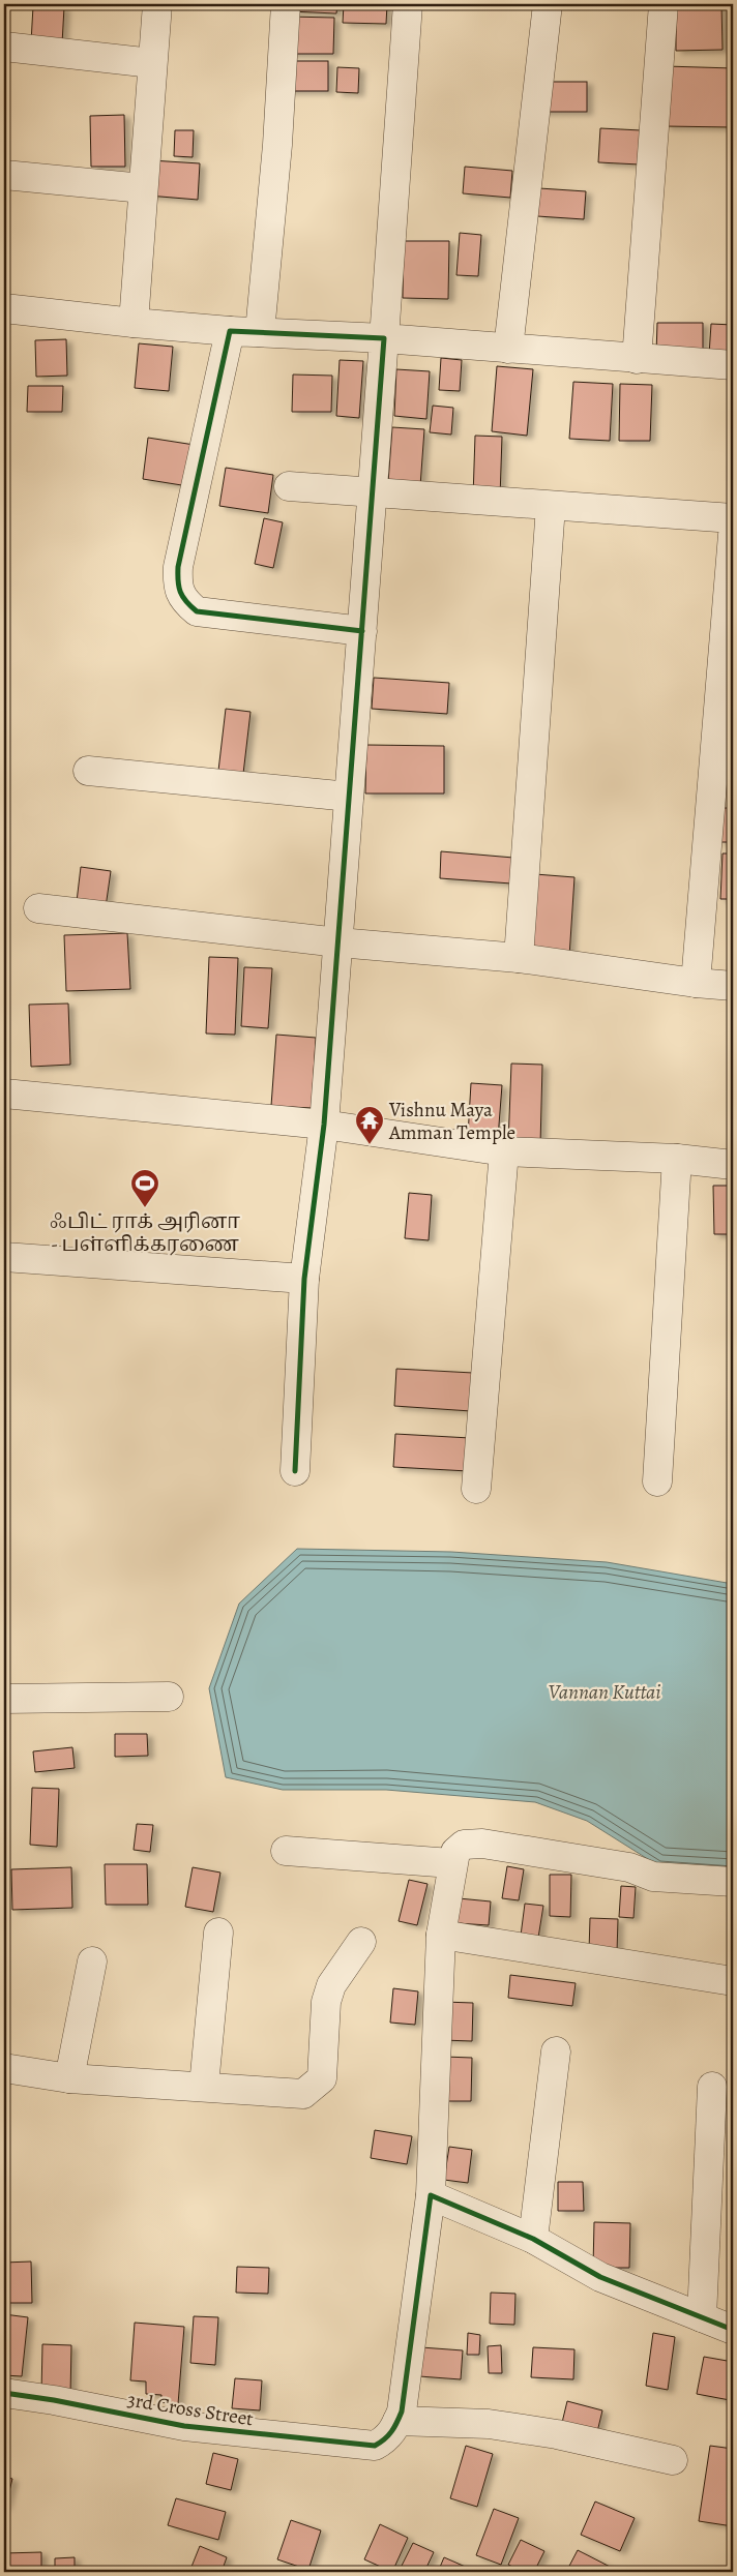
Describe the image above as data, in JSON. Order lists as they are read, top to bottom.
{
  "streets": {
    "street": ["3rd Cross Street"]
  },
  "water": ["Vannan Kuttai"],
  "places": {
    "temple": ["Vishnu Maya Amman Temple"],
    "sports": ["ஃபிட் ராக் அரினா - பள்ளிக்கரணை"]
  }
}
